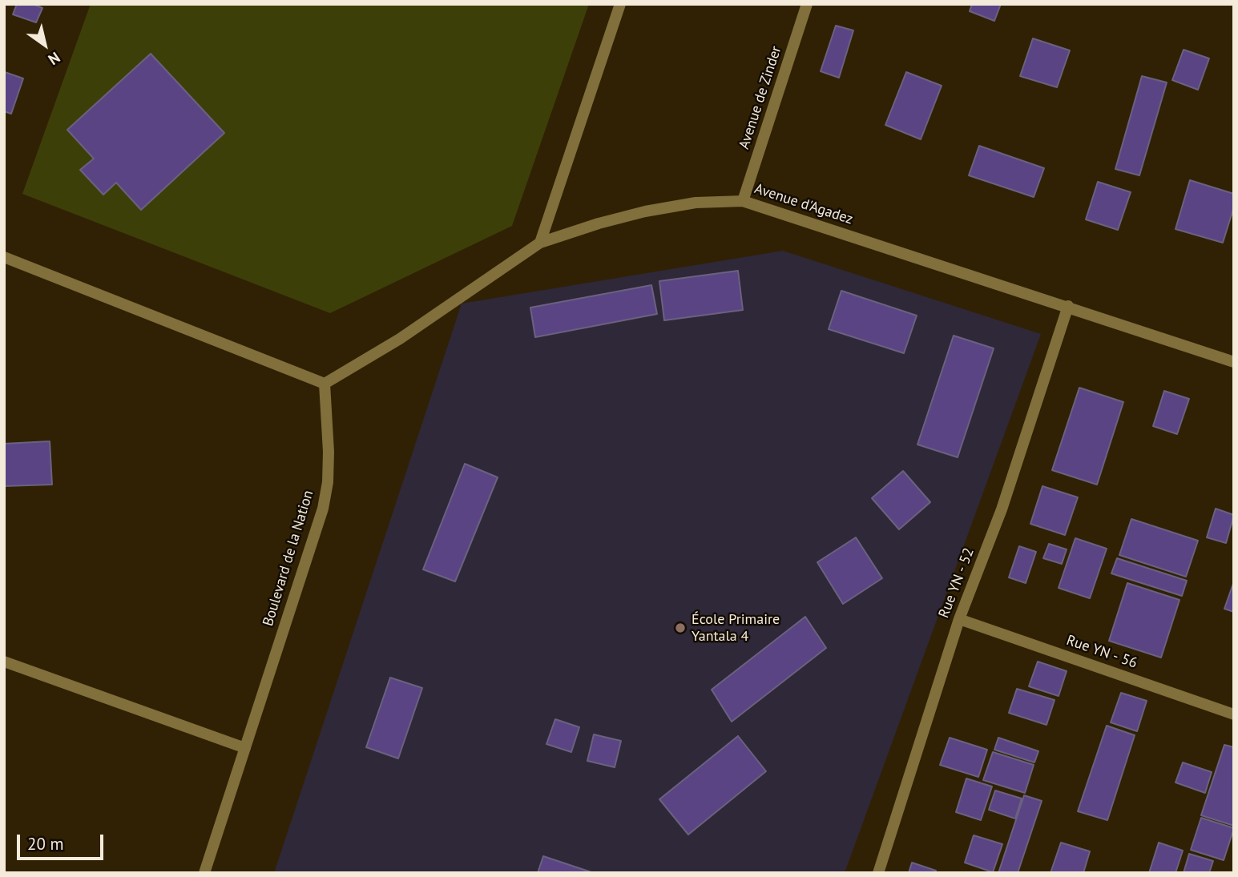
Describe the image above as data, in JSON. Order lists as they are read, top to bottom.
{
  "streets": {
    "street": [
      "Avenue de Zinder",
      "Avenue d'Agadez",
      "Boulevard de la Nation",
      "Rue YN - 52",
      "Rue YN - 56"
    ]
  },
  "crossings": [
    ["Avenue de Zinder", "Avenue d'Agadez"],
    ["Avenue d'Agadez", "Boulevard de la Nation"],
    ["Avenue d'Agadez", "Rue YN - 52"],
    ["Rue YN - 52", "Rue YN - 56"]
  ],
  "places": ["École Primaire Yantala 4"],
  "scale_bar": "20 m",
  "north": "bottom right"
}
